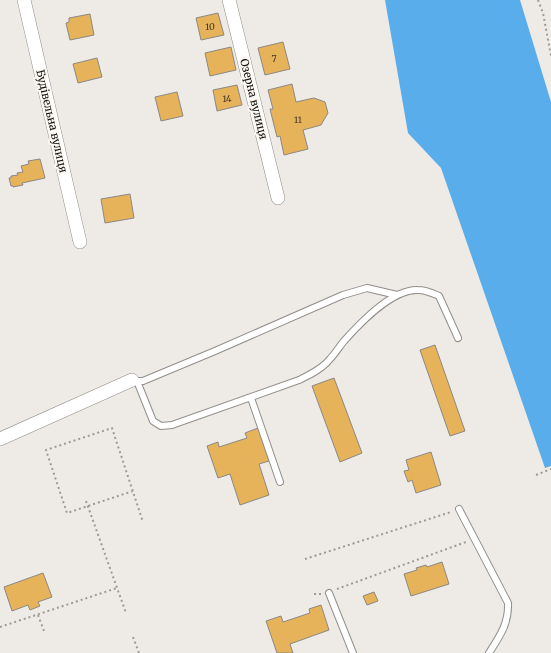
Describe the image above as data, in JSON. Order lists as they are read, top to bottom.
{
  "streets": {
    "street": ["Озерна вулиця", "Будівельна вулиця"]
  },
  "house_numbers": [
    "10",
    "7",
    "14",
    "11"
  ]
}
